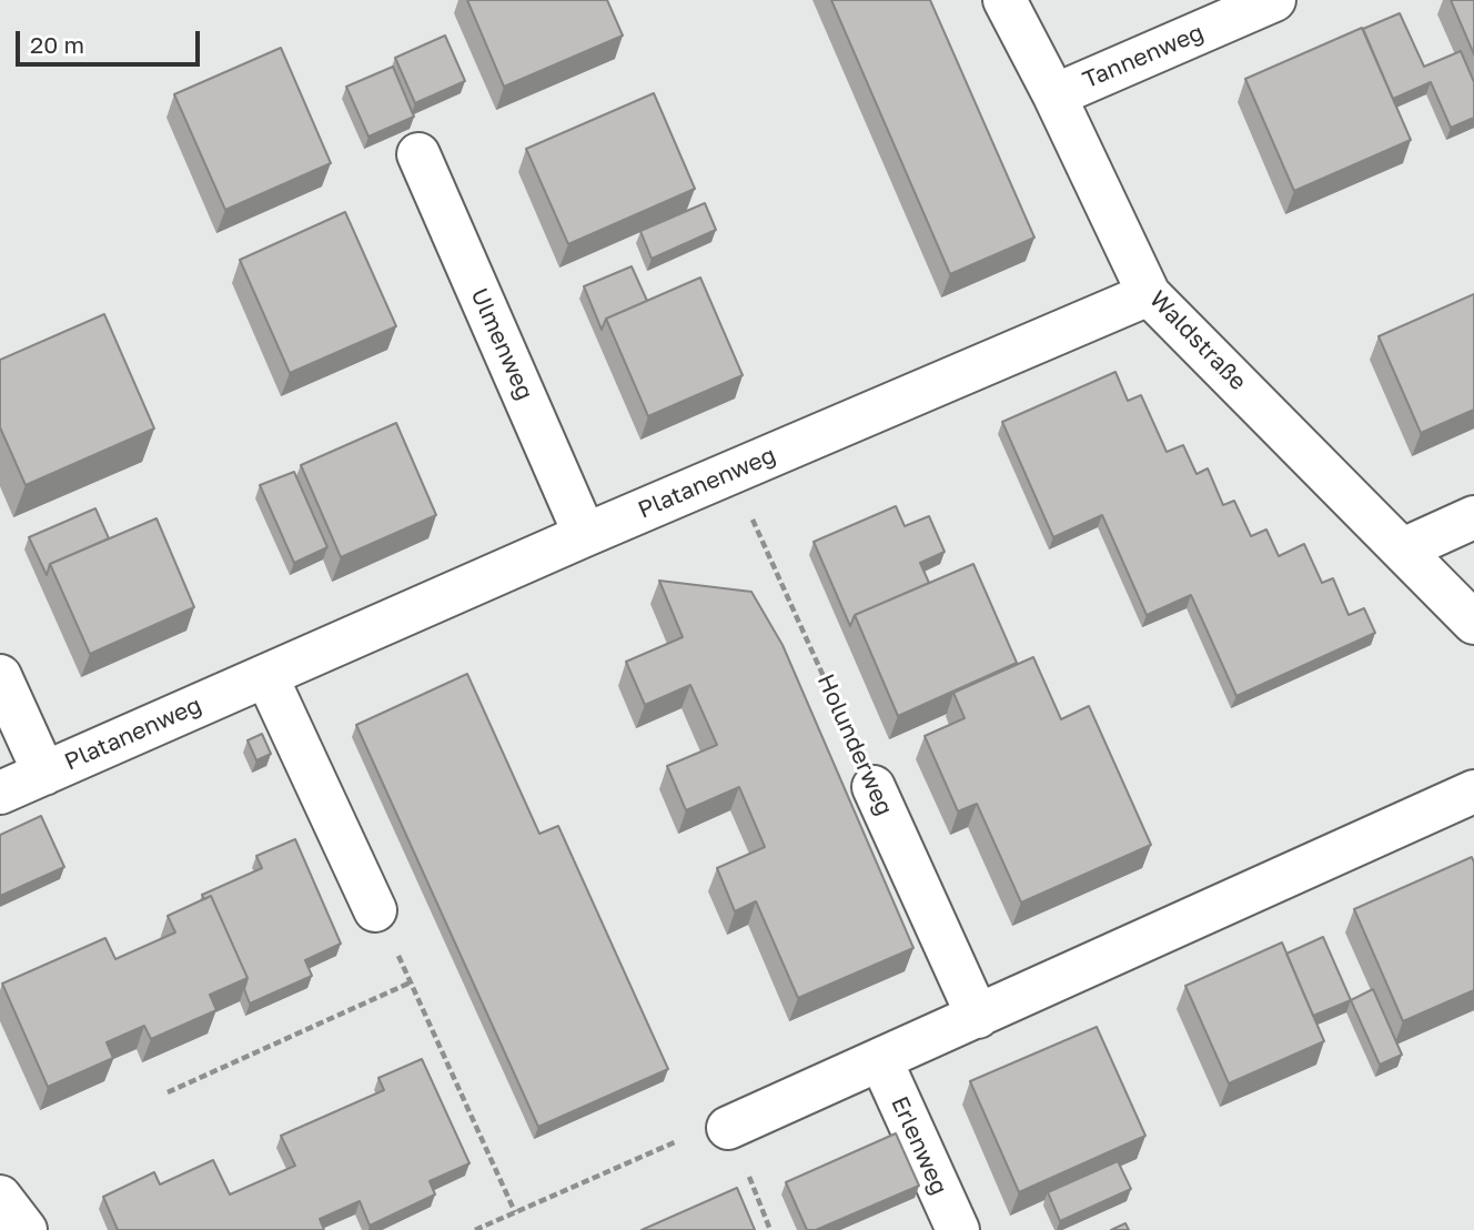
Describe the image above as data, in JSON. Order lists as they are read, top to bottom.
{
  "streets": {
    "street": [
      "Tannenweg",
      "Waldstraße",
      "Ulmenweg",
      "Platanenweg",
      "Holunderweg",
      "Erlenweg"
    ]
  },
  "crossings": [
    ["Tannenweg", "Waldstraße"],
    ["Waldstraße", "Platanenweg"],
    ["Ulmenweg", "Platanenweg"],
    ["Platanenweg", "Holunderweg"]
  ],
  "scale_bar": "20 m"
}
